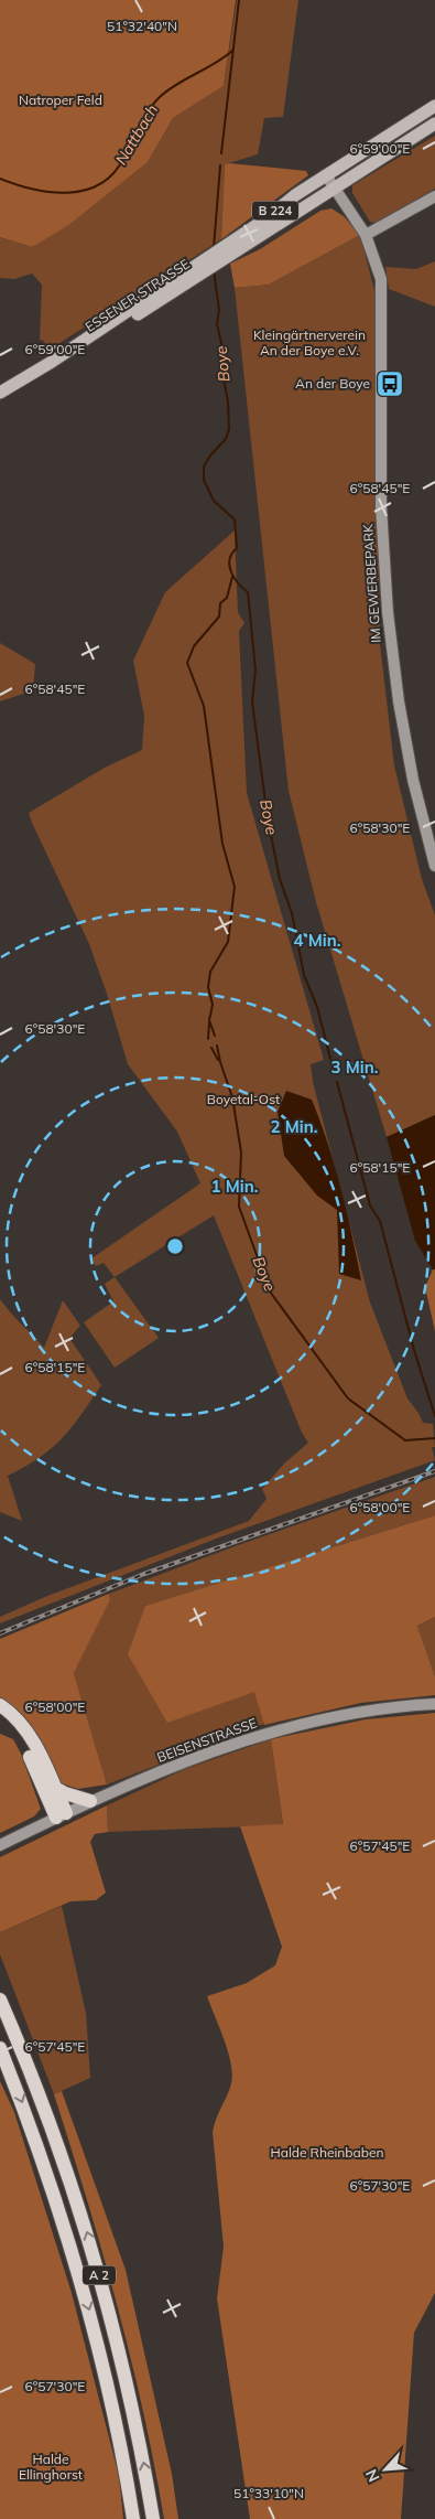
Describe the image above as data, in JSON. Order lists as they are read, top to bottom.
{
  "streets": {
    "highway": ["A 2"],
    "main road": ["B 224", "ESSENER STRASSE"],
    "street": ["IM GEWERBEPARK", "BEISENSTRASSE"]
  },
  "crossings": [
    ["B 224", "ESSENER STRASSE"],
    ["B 224", "IM GEWERBEPARK"]
  ],
  "water": ["Nattbach", "Boye"],
  "parks": [
    "Natroper Feld",
    "Kleingärtnerverein An der Boye e.V.",
    "Boyetal-Ost",
    "Halde Rheinbaben",
    "Halde Ellinghorst"
  ],
  "places": {
    "bus stop": ["An der Boye"]
  },
  "north": "bottom left",
  "coordinates": [
    "51°32'40\"N",
    "6°59'00\"E",
    "6°58'45\"E",
    "6°58'30\"E",
    "6°58'15\"E",
    "6°58'00\"E",
    "6°57'45\"E",
    "6°57'30\"E",
    "51°33'10\"N"
  ],
  "rings": [
    "4 Min.",
    "3 Min.",
    "2 Min.",
    "1 Min."
  ]
}
